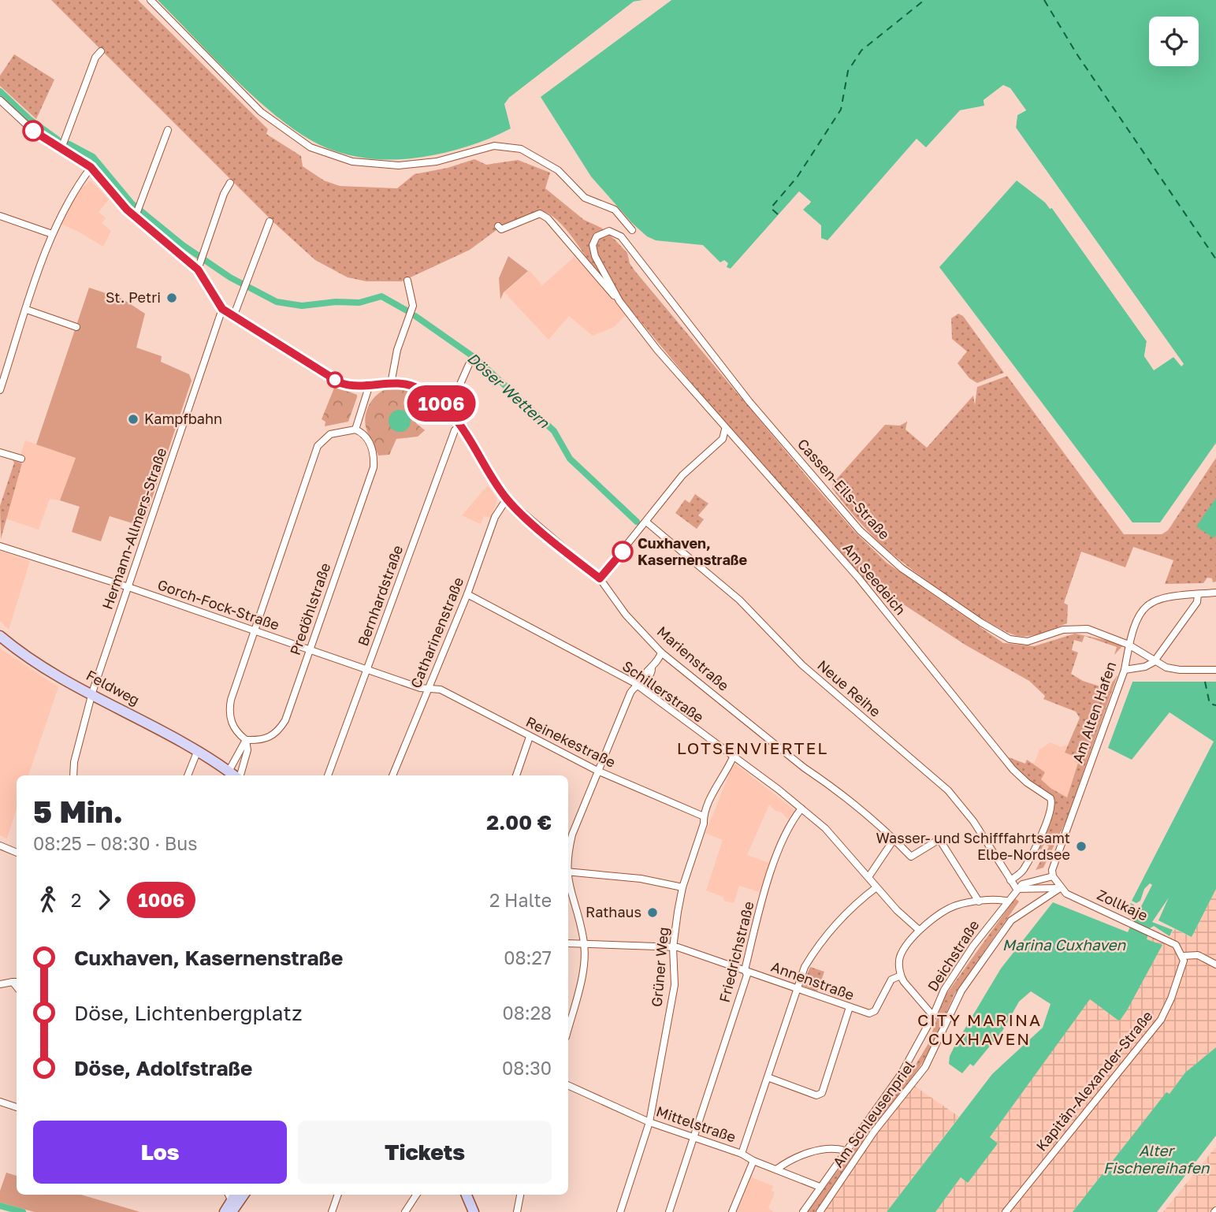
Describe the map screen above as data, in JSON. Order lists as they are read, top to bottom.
{
  "streets": {
    "street": [
      "Cassen-Eils-Straße",
      "Hermann-Allmers-Straße",
      "Am Seedeich",
      "Bernhardstraße",
      "Gorch-Fock-Straße",
      "Predöhlstraße",
      "Catharinenstraße",
      "Marienstraße",
      "Feldweg",
      "Neue Reihe",
      "Schillerstraße",
      "Am Alten Hafen",
      "Reinekestraße",
      "Zollkaje",
      "Friedrichstraße",
      "Deichstraße",
      "Grüner Weg",
      "Annenstraße",
      "Kapitän-Alexander-Straße",
      "Am Schleusenpriel",
      "Mittelstraße"
    ]
  },
  "crossings": [
    ["Cassen-Eils-Straße", "Am Seedeich"],
    ["Cassen-Eils-Straße", "Am Alten Hafen"],
    ["Hermann-Allmers-Straße", "Gorch-Fock-Straße"],
    ["Hermann-Allmers-Straße", "Feldweg"],
    ["Am Seedeich", "Neue Reihe"],
    ["Bernhardstraße", "Gorch-Fock-Straße"],
    ["Bernhardstraße", "Marienstraße"],
    ["Gorch-Fock-Straße", "Predöhlstraße"],
    ["Gorch-Fock-Straße", "Catharinenstraße"],
    ["Gorch-Fock-Straße", "Reinekestraße"],
    ["Catharinenstraße", "Marienstraße"],
    ["Catharinenstraße", "Schillerstraße"],
    ["Catharinenstraße", "Reinekestraße"],
    ["Neue Reihe", "Deichstraße"],
    ["Schillerstraße", "Friedrichstraße"],
    ["Schillerstraße", "Grüner Weg"],
    ["Am Alten Hafen", "Zollkaje"],
    ["Am Alten Hafen", "Deichstraße"],
    ["Reinekestraße", "Grüner Weg"],
    ["Zollkaje", "Deichstraße"],
    ["Zollkaje", "Kapitän-Alexander-Straße"],
    ["Zollkaje", "Am Schleusenpriel"],
    ["Friedrichstraße", "Annenstraße"],
    ["Friedrichstraße", "Mittelstraße"],
    ["Deichstraße", "Mittelstraße"],
    ["Grüner Weg", "Annenstraße"],
    ["Grüner Weg", "Mittelstraße"]
  ],
  "districts": ["LOTSENVIERTEL", "CITY MARINA CUXHAVEN"],
  "water": ["Döser Wettern", "Marina Cuxhaven", "Alter Fischereihafen"],
  "places": [
    "St. Petri",
    "Kampfbahn",
    "Cuxhaven, Kasernenstraße",
    "Wasser- und Schifffahrtsamt Elbe-Nordsee",
    "Rathaus"
  ],
  "lines": ["bus line 1006"],
  "page": {
    "on_map": "1006",
    "heading": ["5 Min.", "08:25 – 08:30 · Bus", "2.00 €"],
    "legs": ["2", "1006", "2 Halte"],
    "list": [
      {
        "name": "Cuxhaven, Kasernenstraße",
        "value": "08:27"
      },
      {
        "name": "Döse, Lichtenbergplatz",
        "value": "08:28"
      },
      {
        "name": "Döse, Adolfstraße",
        "value": "08:30"
      }
    ],
    "buttons": ["Los", "Tickets"]
  }
}
